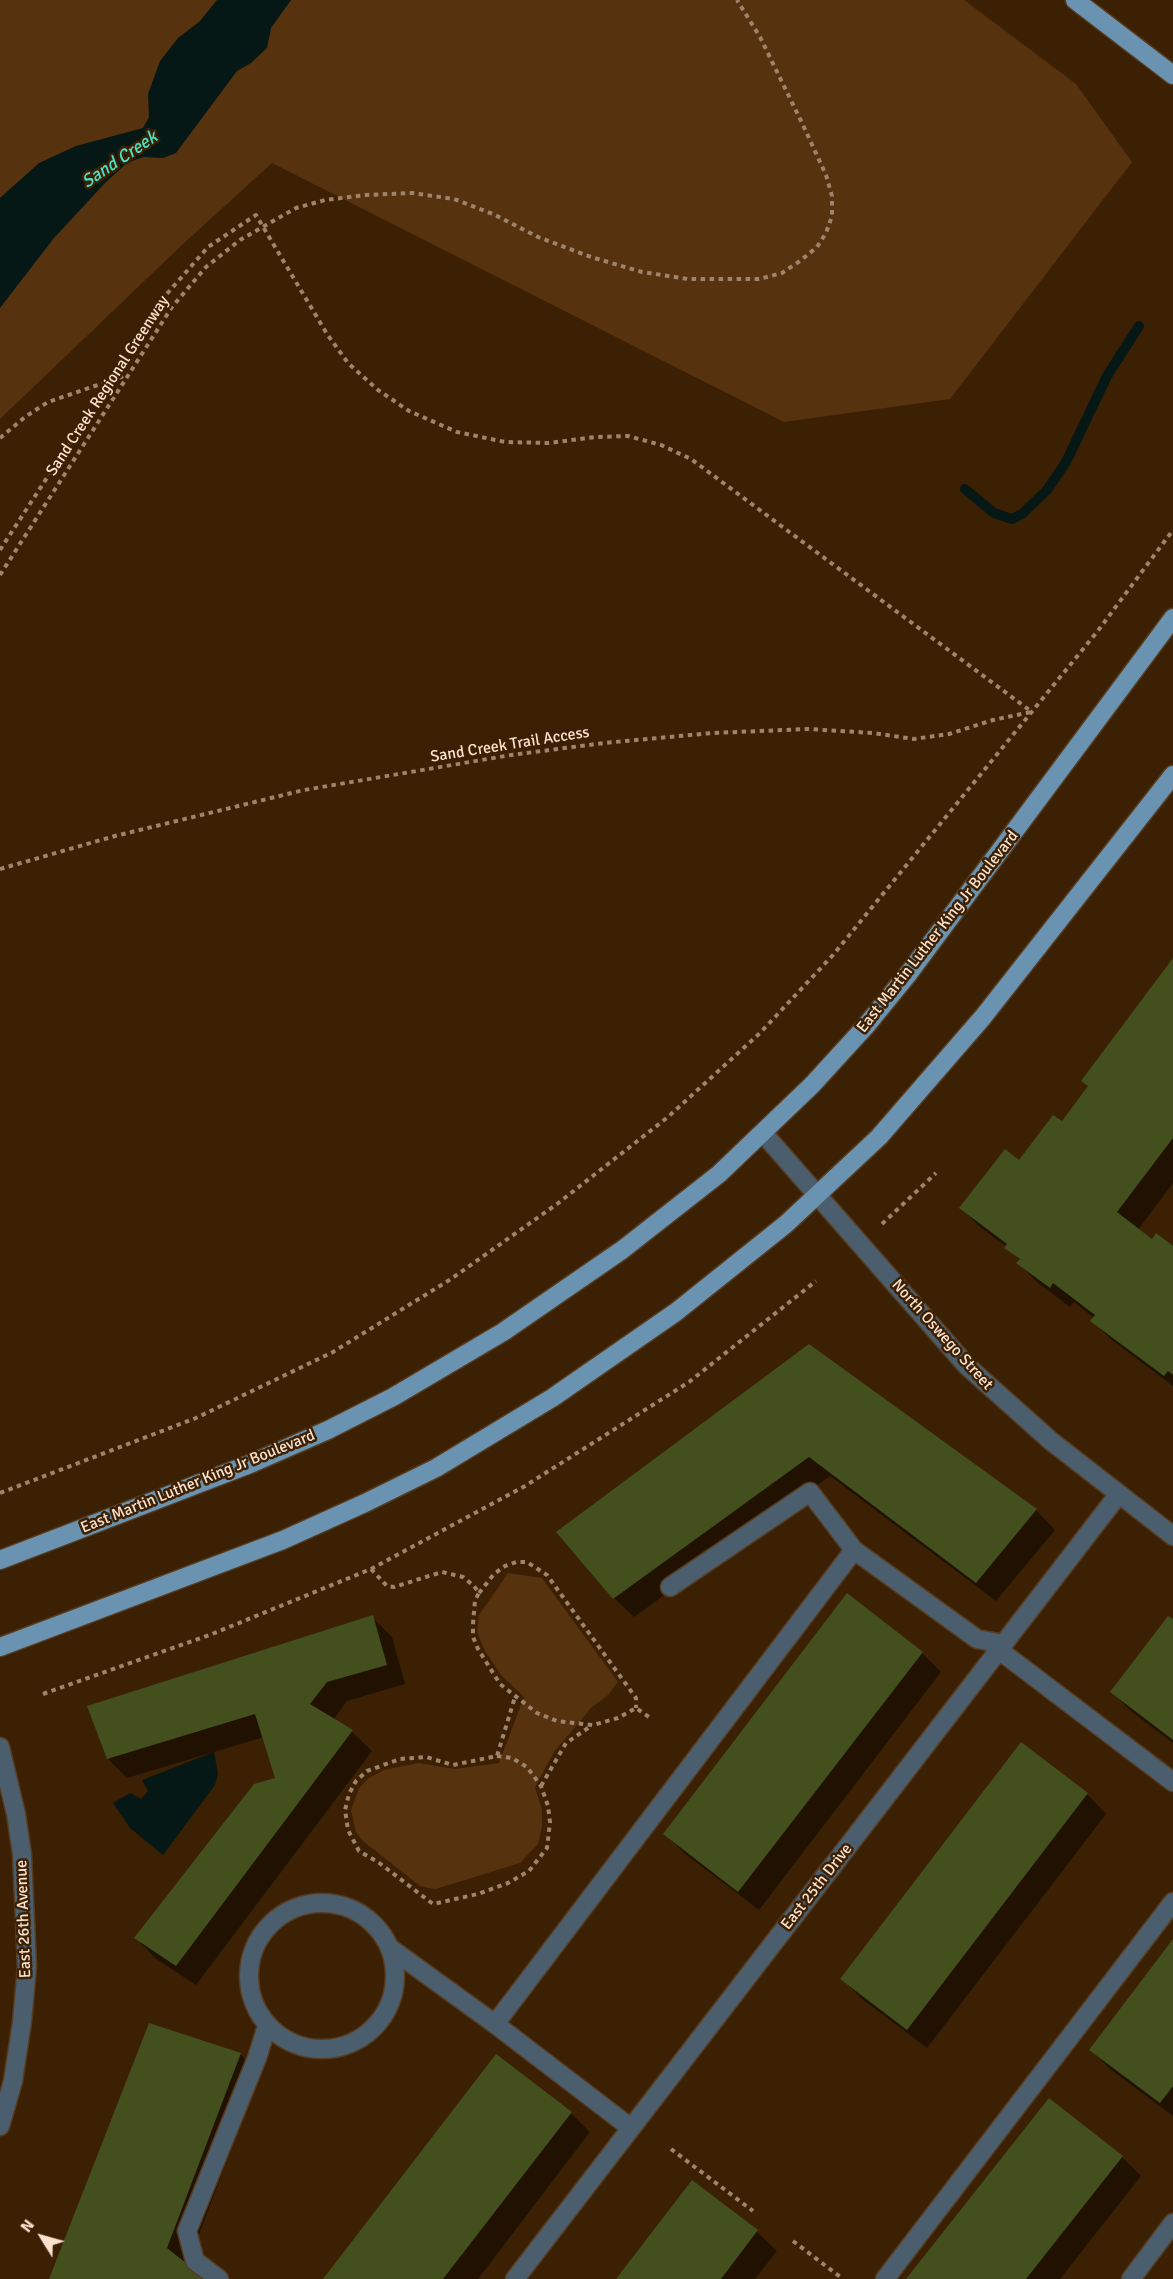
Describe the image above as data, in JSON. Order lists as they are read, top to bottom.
{
  "streets": {
    "main road": ["East Martin Luther King Jr Boulevard"],
    "street": ["North Oswego Street", "East 25th Drive", "East 26th Avenue"],
    "path": ["Sand Creek Regional Greenway", "Sand Creek Trail Access"]
  },
  "crossings": [
    ["East Martin Luther King Jr Boulevard", "North Oswego Street"],
    ["North Oswego Street", "East 25th Drive"]
  ],
  "water": ["Sand Creek"],
  "north": "top left"
}
